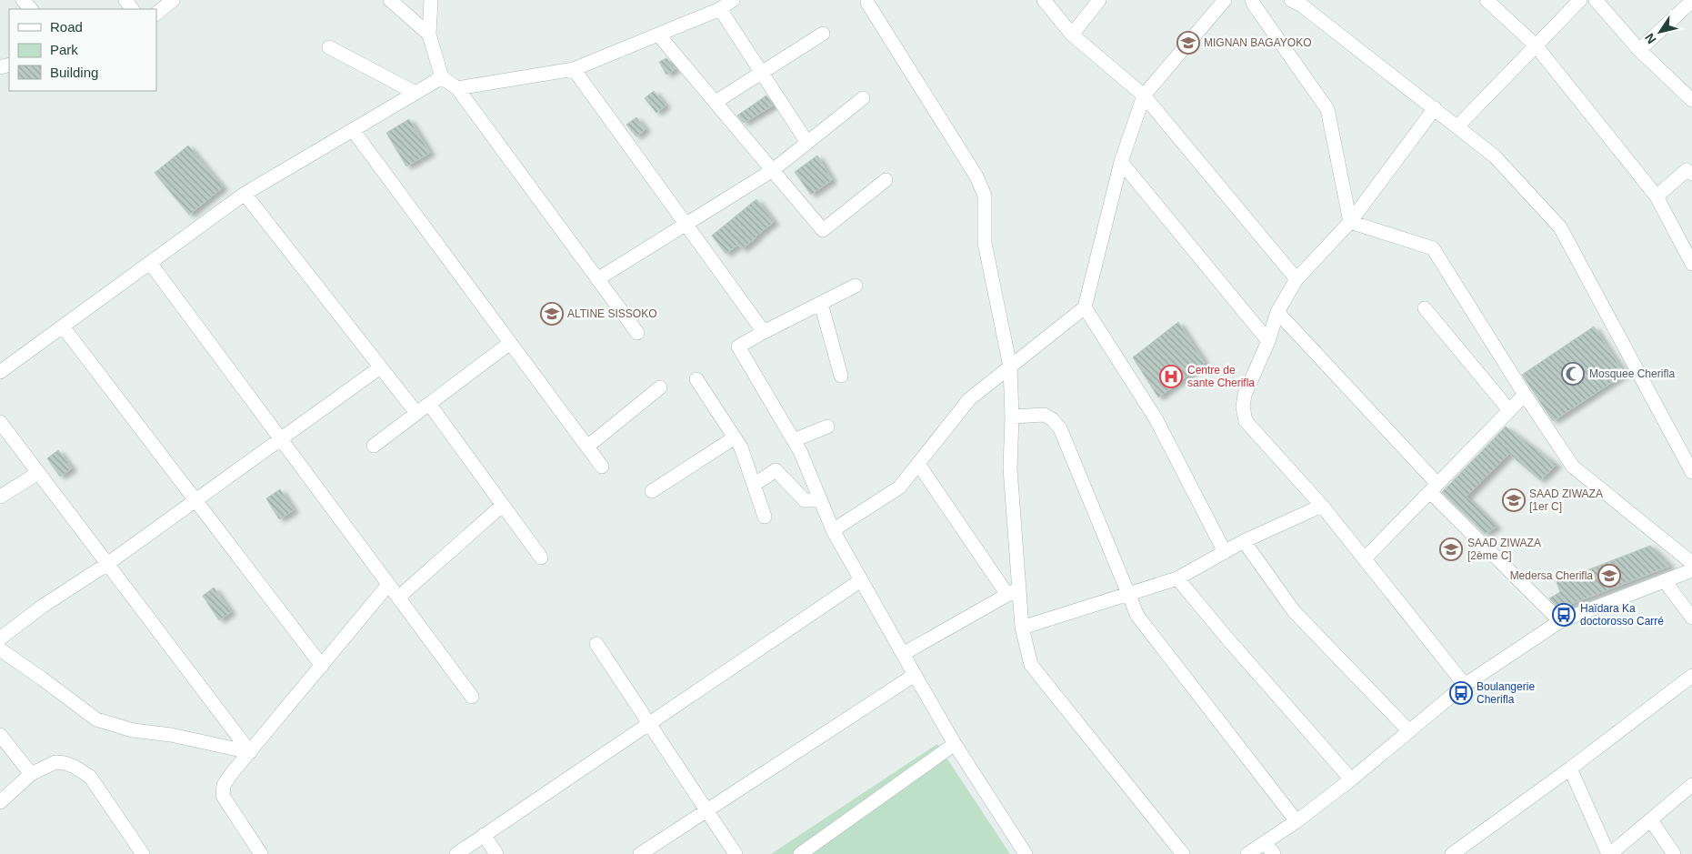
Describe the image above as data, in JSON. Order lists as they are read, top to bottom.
{
  "places": {
    "school or university": [
      "MIGNAN BAGAYOKO",
      "ALTINE SISSOKO",
      "SAAD ZIWAZA [1er C]",
      "SAAD ZIWAZA [2ème C]",
      "Medersa Cherifla"
    ],
    "mosque": ["Mosquee Cherifla"],
    "hospital": ["Centre de sante Cherifla"],
    "bus stop": ["Haïdara Ka doctorosso Carré", "Boulangerie Cherifla"]
  },
  "legend": ["Road", "Park", "Building"],
  "north": "bottom left"
}
